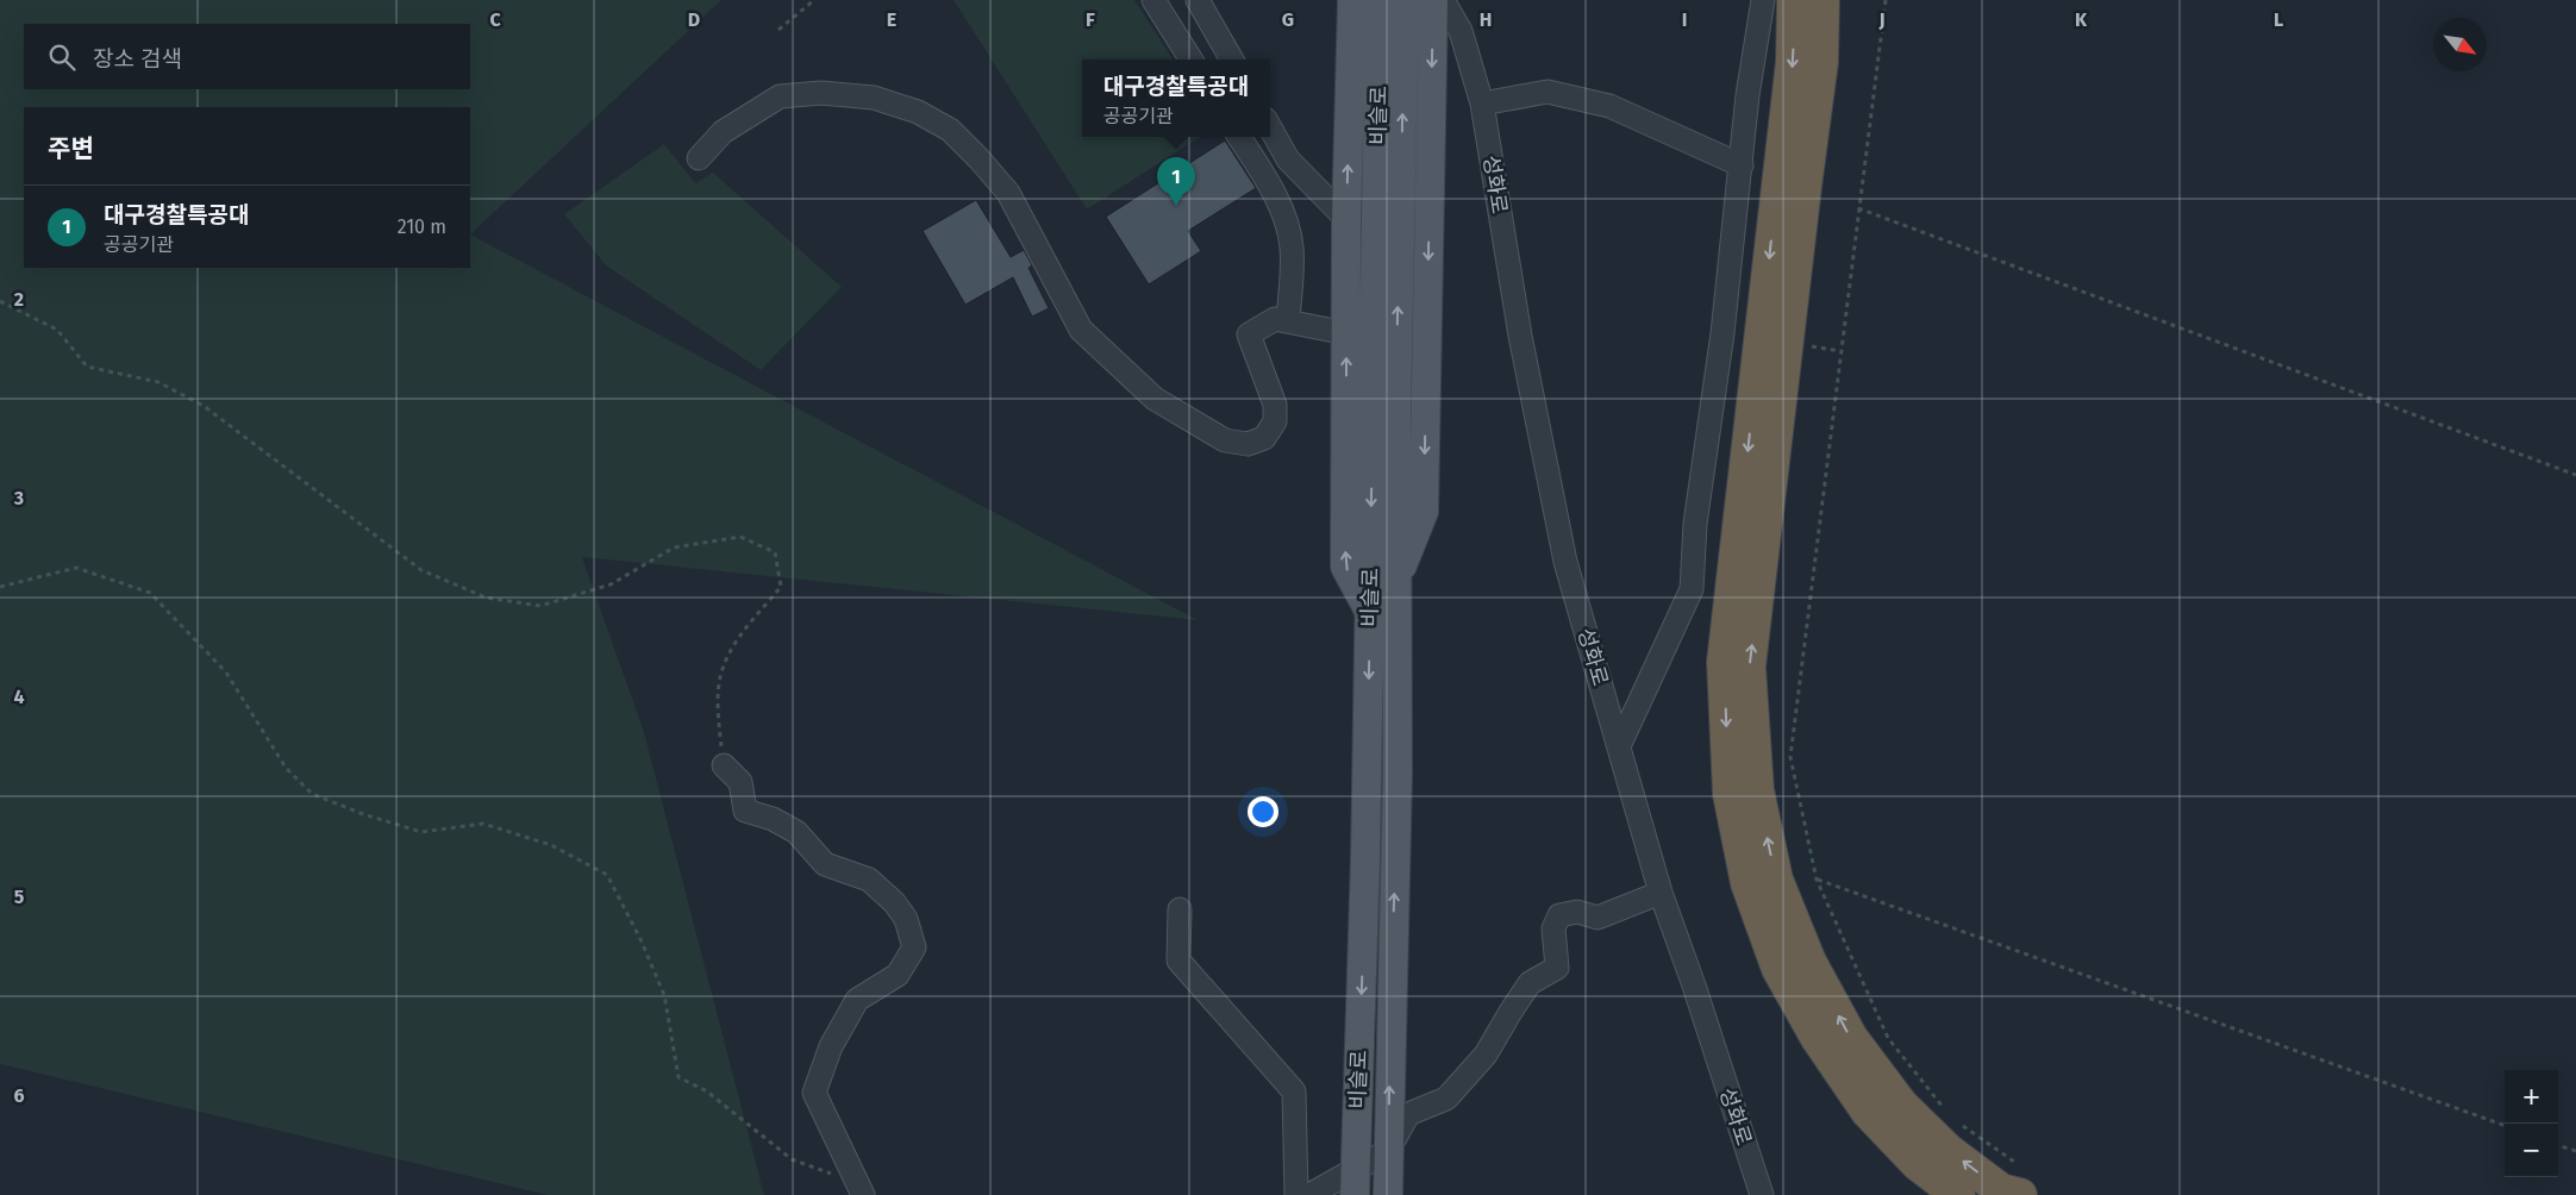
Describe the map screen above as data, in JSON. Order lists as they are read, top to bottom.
{
  "streets": {
    "main road": ["비슬로"],
    "street": ["성화로"]
  },
  "north": "bottom right",
  "page": {
    "search": "장소 검색",
    "popup": ["대구경찰특공대", "공공기관"],
    "heading": "주변",
    "pins": "1",
    "list": [
      {
        "mark": "1",
        "name": "대구경찰특공대",
        "note": "공공기관",
        "value": "210 m"
      }
    ],
    "map_buttons": ["+", "−"]
  },
  "grid": {
    "columns": [
      "C",
      "D",
      "E",
      "F",
      "G",
      "H",
      "I",
      "J",
      "K",
      "L"
    ],
    "rows": [
      "2",
      "3",
      "4",
      "5",
      "6"
    ]
  }
}
